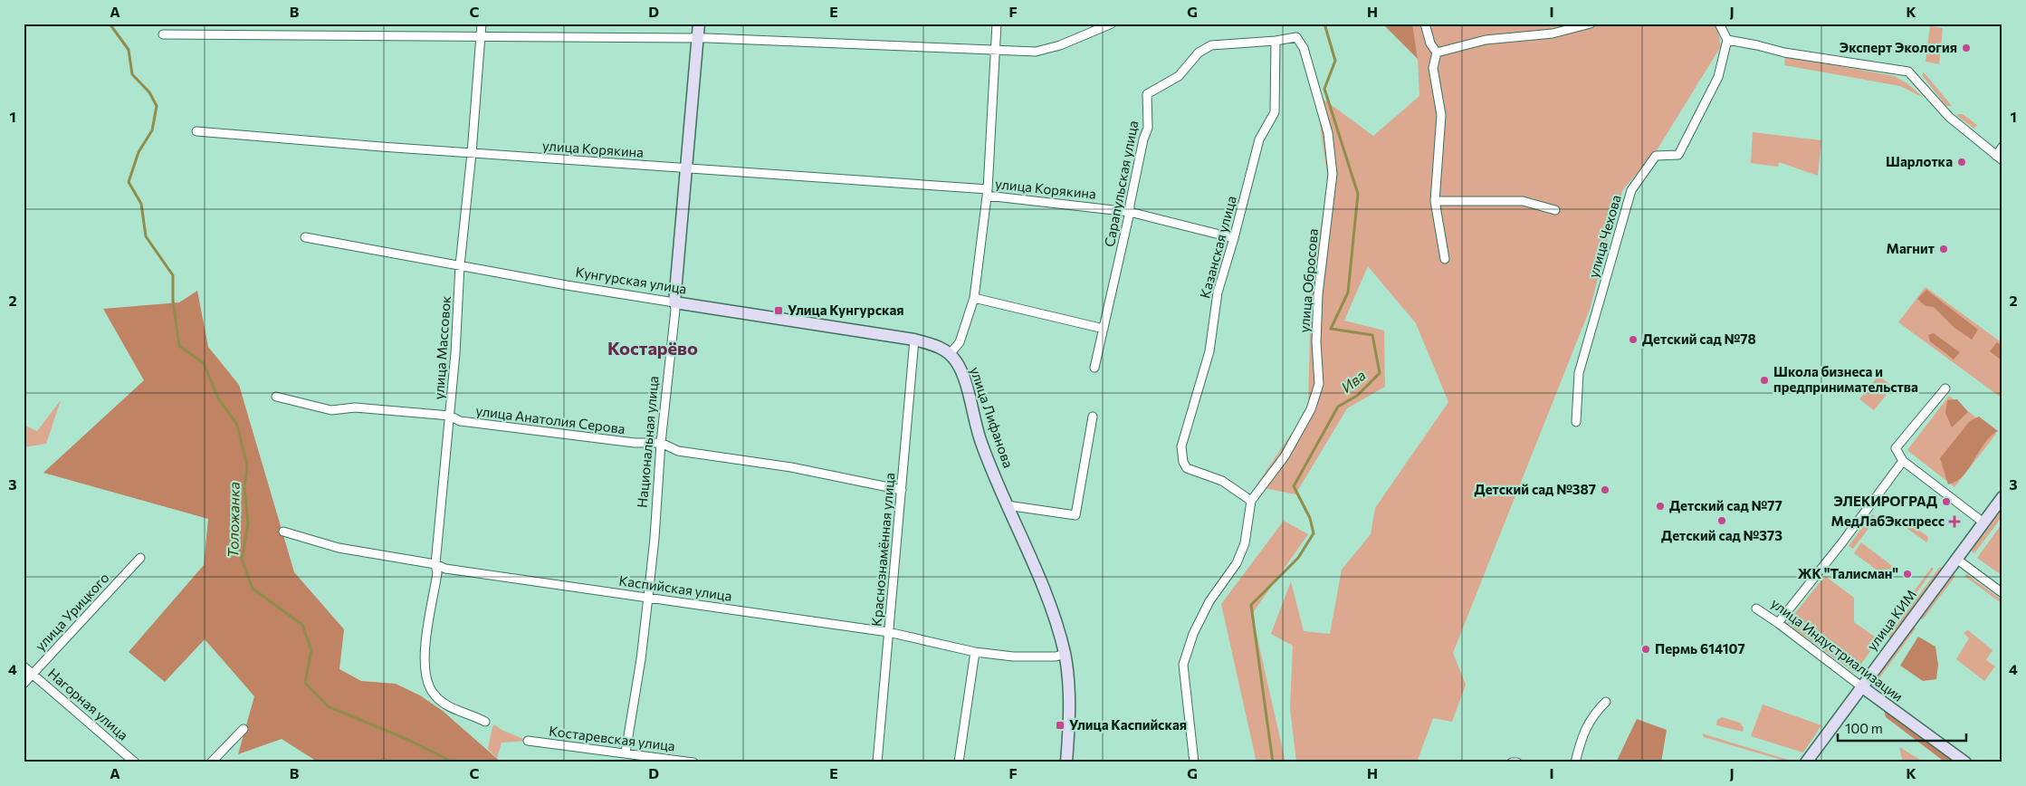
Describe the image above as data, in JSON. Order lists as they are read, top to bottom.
{
  "streets": {
    "street": [
      "улица Корякина",
      "Сарапульская улица",
      "улица Чехова",
      "Казанская улица",
      "Кунгурская улица",
      "улица Обросова",
      "улица Массовок",
      "улица Лифанова",
      "улица Анатолия Серова",
      "Национальная улица",
      "Краснознамённая улица",
      "Каспийская улица",
      "улица Урицкого",
      "улица КИМ",
      "улица Индустриализации",
      "Нагорная улица",
      "Костаревская улица"
    ]
  },
  "crossings": [
    ["улица Корякина", "Сарапульская улица"],
    ["улица Корякина", "Казанская улица"],
    ["улица Корякина", "улица Массовок"],
    ["улица Корякина", "Национальная улица"],
    ["Сарапульская улица", "Казанская улица"],
    ["Сарапульская улица", "улица Обросова"],
    ["Казанская улица", "улица Обросова"],
    ["Кунгурская улица", "улица Массовок"],
    ["Кунгурская улица", "улица Лифанова"],
    ["Кунгурская улица", "Национальная улица"],
    ["Кунгурская улица", "Краснознамённая улица"],
    ["улица Массовок", "улица Анатолия Серова"],
    ["улица Массовок", "Каспийская улица"],
    ["улица Лифанова", "Каспийская улица"],
    ["улица Анатолия Серова", "Национальная улица"],
    ["улица Анатолия Серова", "Краснознамённая улица"],
    ["Национальная улица", "Каспийская улица"],
    ["Национальная улица", "Костаревская улица"],
    ["Краснознамённая улица", "Каспийская улица"],
    ["улица Урицкого", "Нагорная улица"],
    ["улица КИМ", "улица Индустриализации"]
  ],
  "districts": ["Костарёво"],
  "water": ["Ива", "Толожанка"],
  "places": {
    "other": [
      "Эксперт Экология",
      "Шарлотка",
      "Магнит",
      "Детский сад №78",
      "Школа бизнеса и предпринимательства",
      "Детский сад №387",
      "ЭЛЕКИРОГРАД",
      "Детский сад №77",
      "Детский сад №373",
      "ЖК \"Талисман\"",
      "Пермь 614107"
    ],
    "transit": ["Улица Кунгурская", "Улица Каспийская"],
    "health": ["МедЛабЭкспресс"]
  },
  "scale_bar": "100 m",
  "grid": {
    "columns": [
      "A",
      "B",
      "C",
      "D",
      "E",
      "F",
      "G",
      "H",
      "I",
      "J",
      "K"
    ],
    "rows": [
      "1",
      "2",
      "3",
      "4"
    ]
  }
}
